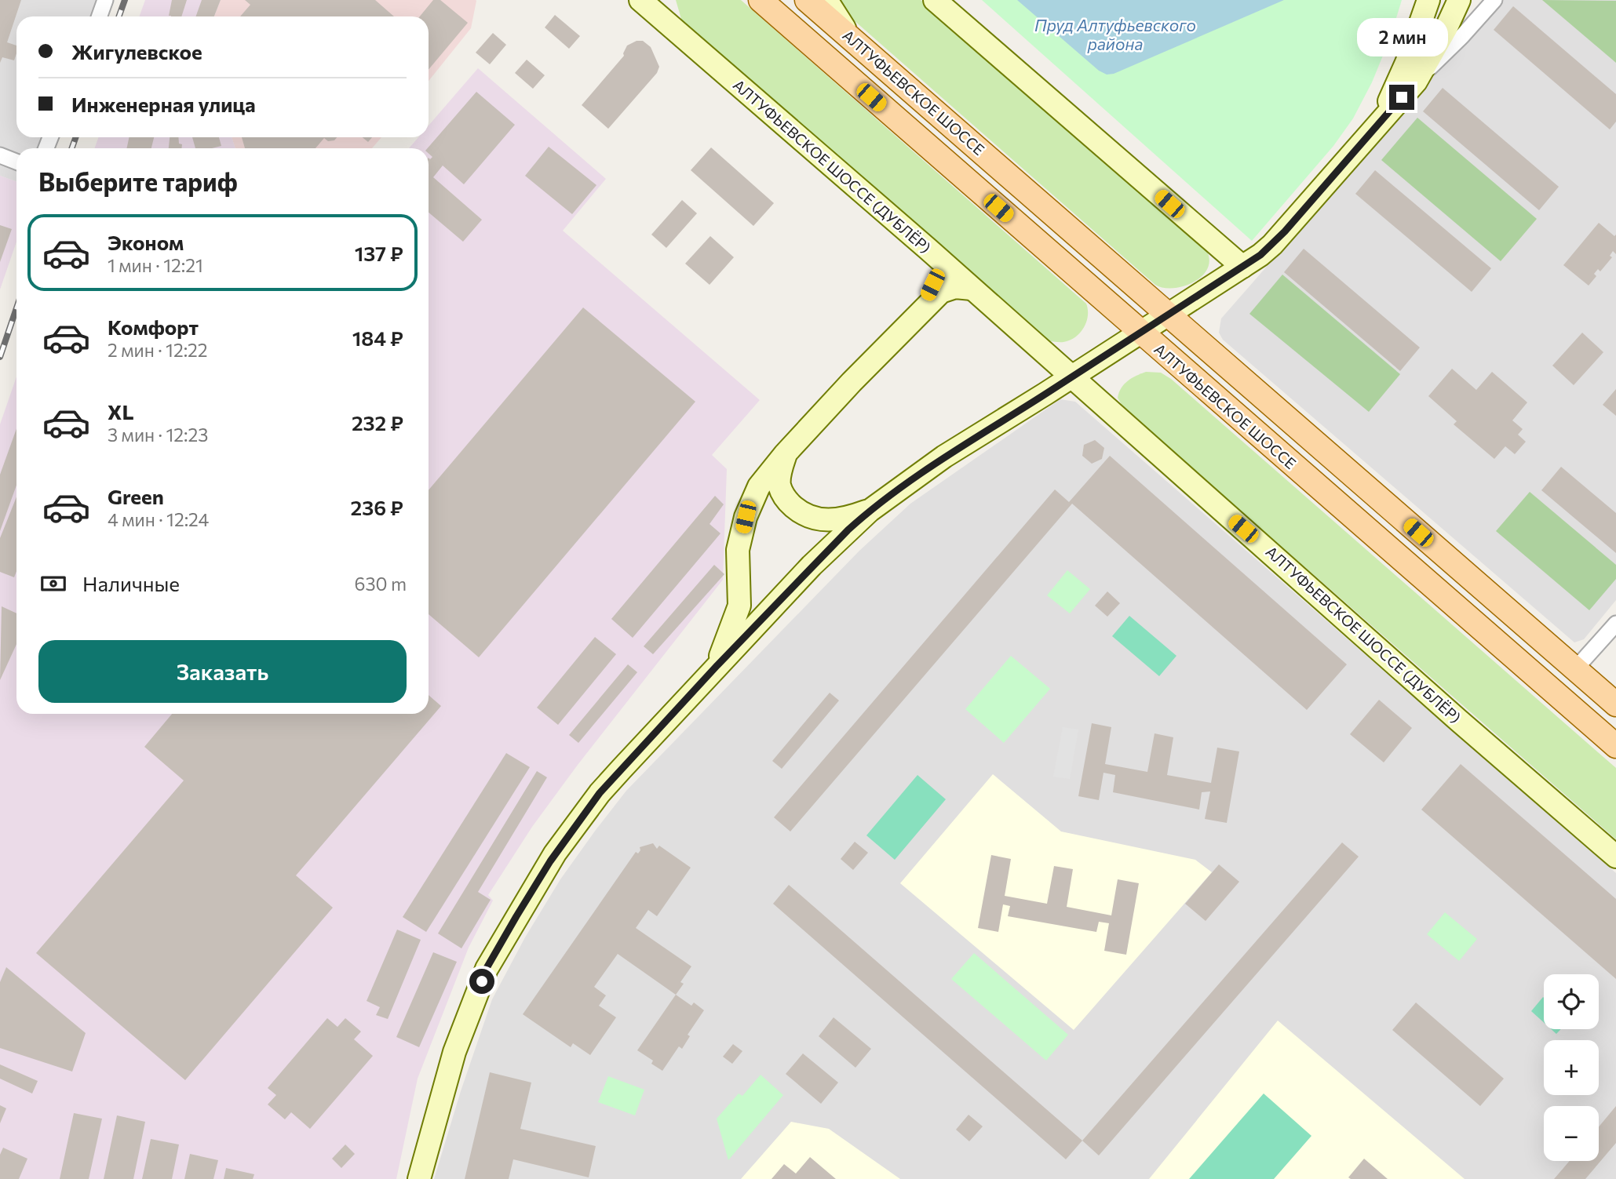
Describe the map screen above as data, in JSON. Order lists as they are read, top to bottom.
{
  "streets": {
    "main road": ["АЛТУФЬЕВСКОЕ ШОССЕ", "АЛТУФЬЕВСКОЕ ШОССЕ (ДУБЛЁР)"]
  },
  "water": ["Пруд Алтуфьевского района"],
  "page": {
    "banner": ["Жигулевское", "Инженерная улица"],
    "bubble": "2 мин",
    "heading": "Выберите тариф",
    "list": [
      {
        "name": "Эконом",
        "note": "1 мин · 12:21",
        "value": "137 ₽"
      },
      {
        "name": "Комфорт",
        "note": "2 мин · 12:22",
        "value": "184 ₽"
      },
      {
        "name": "XL",
        "note": "3 мин · 12:23",
        "value": "232 ₽"
      },
      {
        "name": "Green",
        "note": "4 мин · 12:24",
        "value": "236 ₽"
      }
    ],
    "pay": ["Наличные", "630 m"],
    "buttons": "Заказать",
    "map_buttons": ["+", "−"]
  }
}
